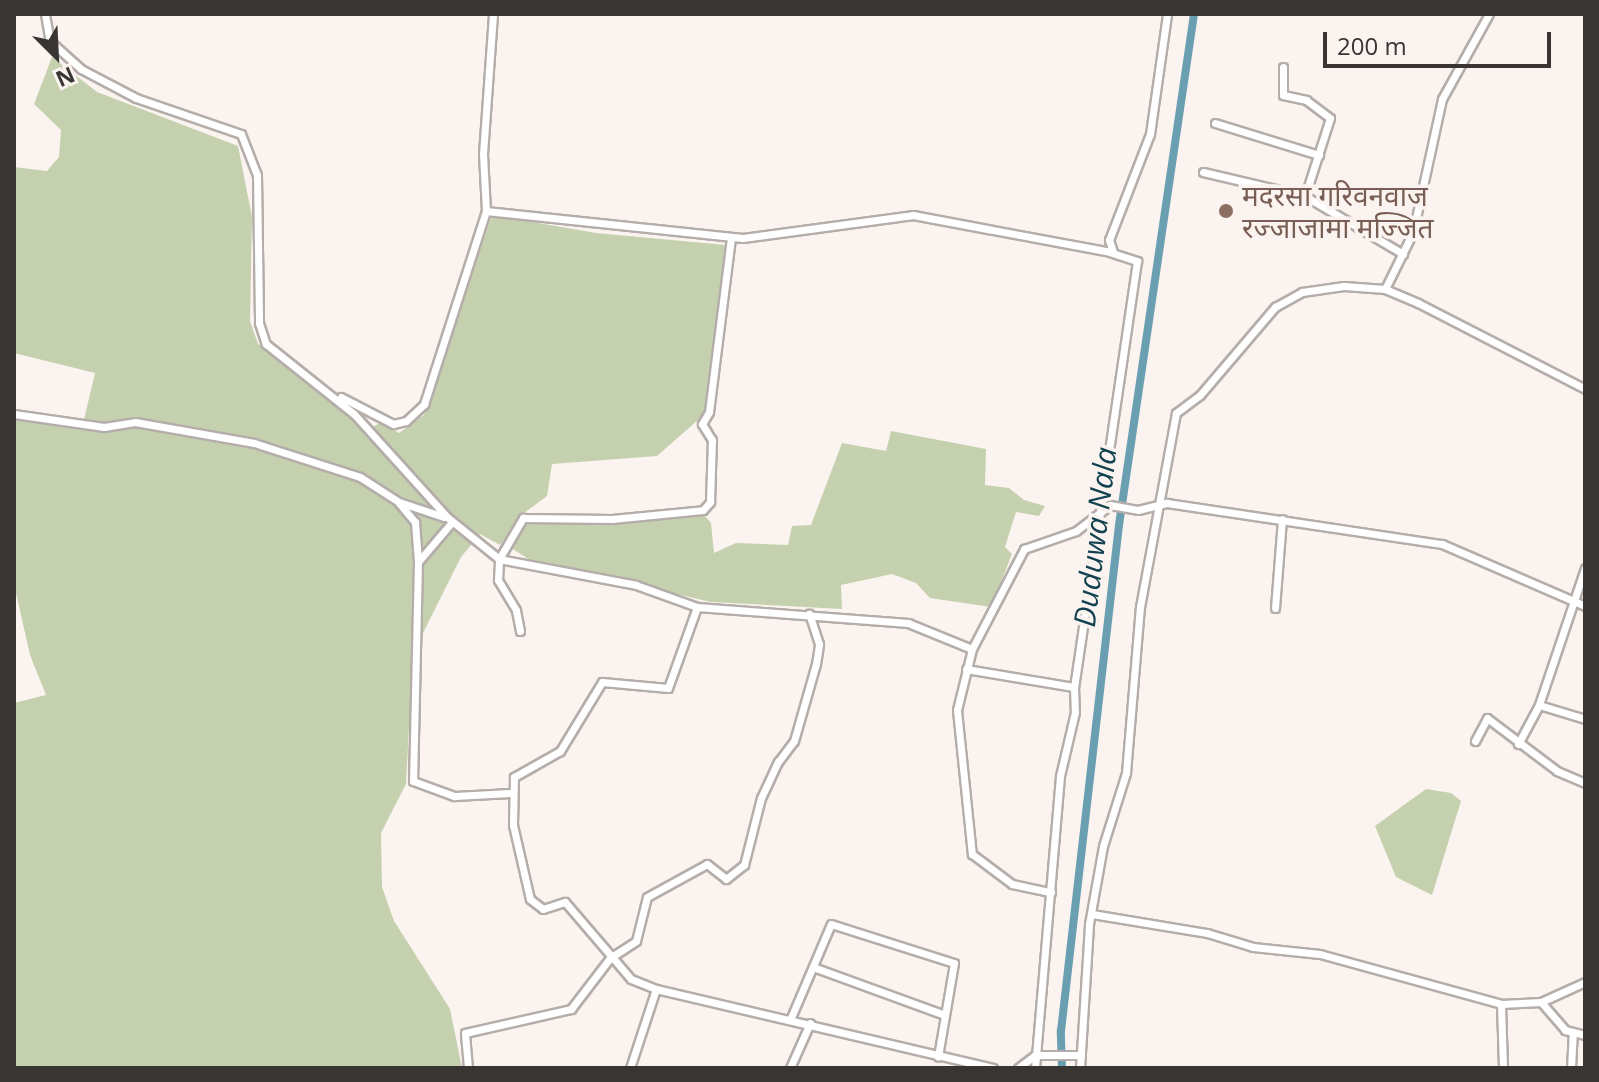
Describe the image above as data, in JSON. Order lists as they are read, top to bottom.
{
  "water": ["Duduwa Nala"],
  "places": ["मदरसा गरिवनवाज रज्जाजामा मज्जित"],
  "scale_bar": "200 m",
  "north": "bottom right"
}
